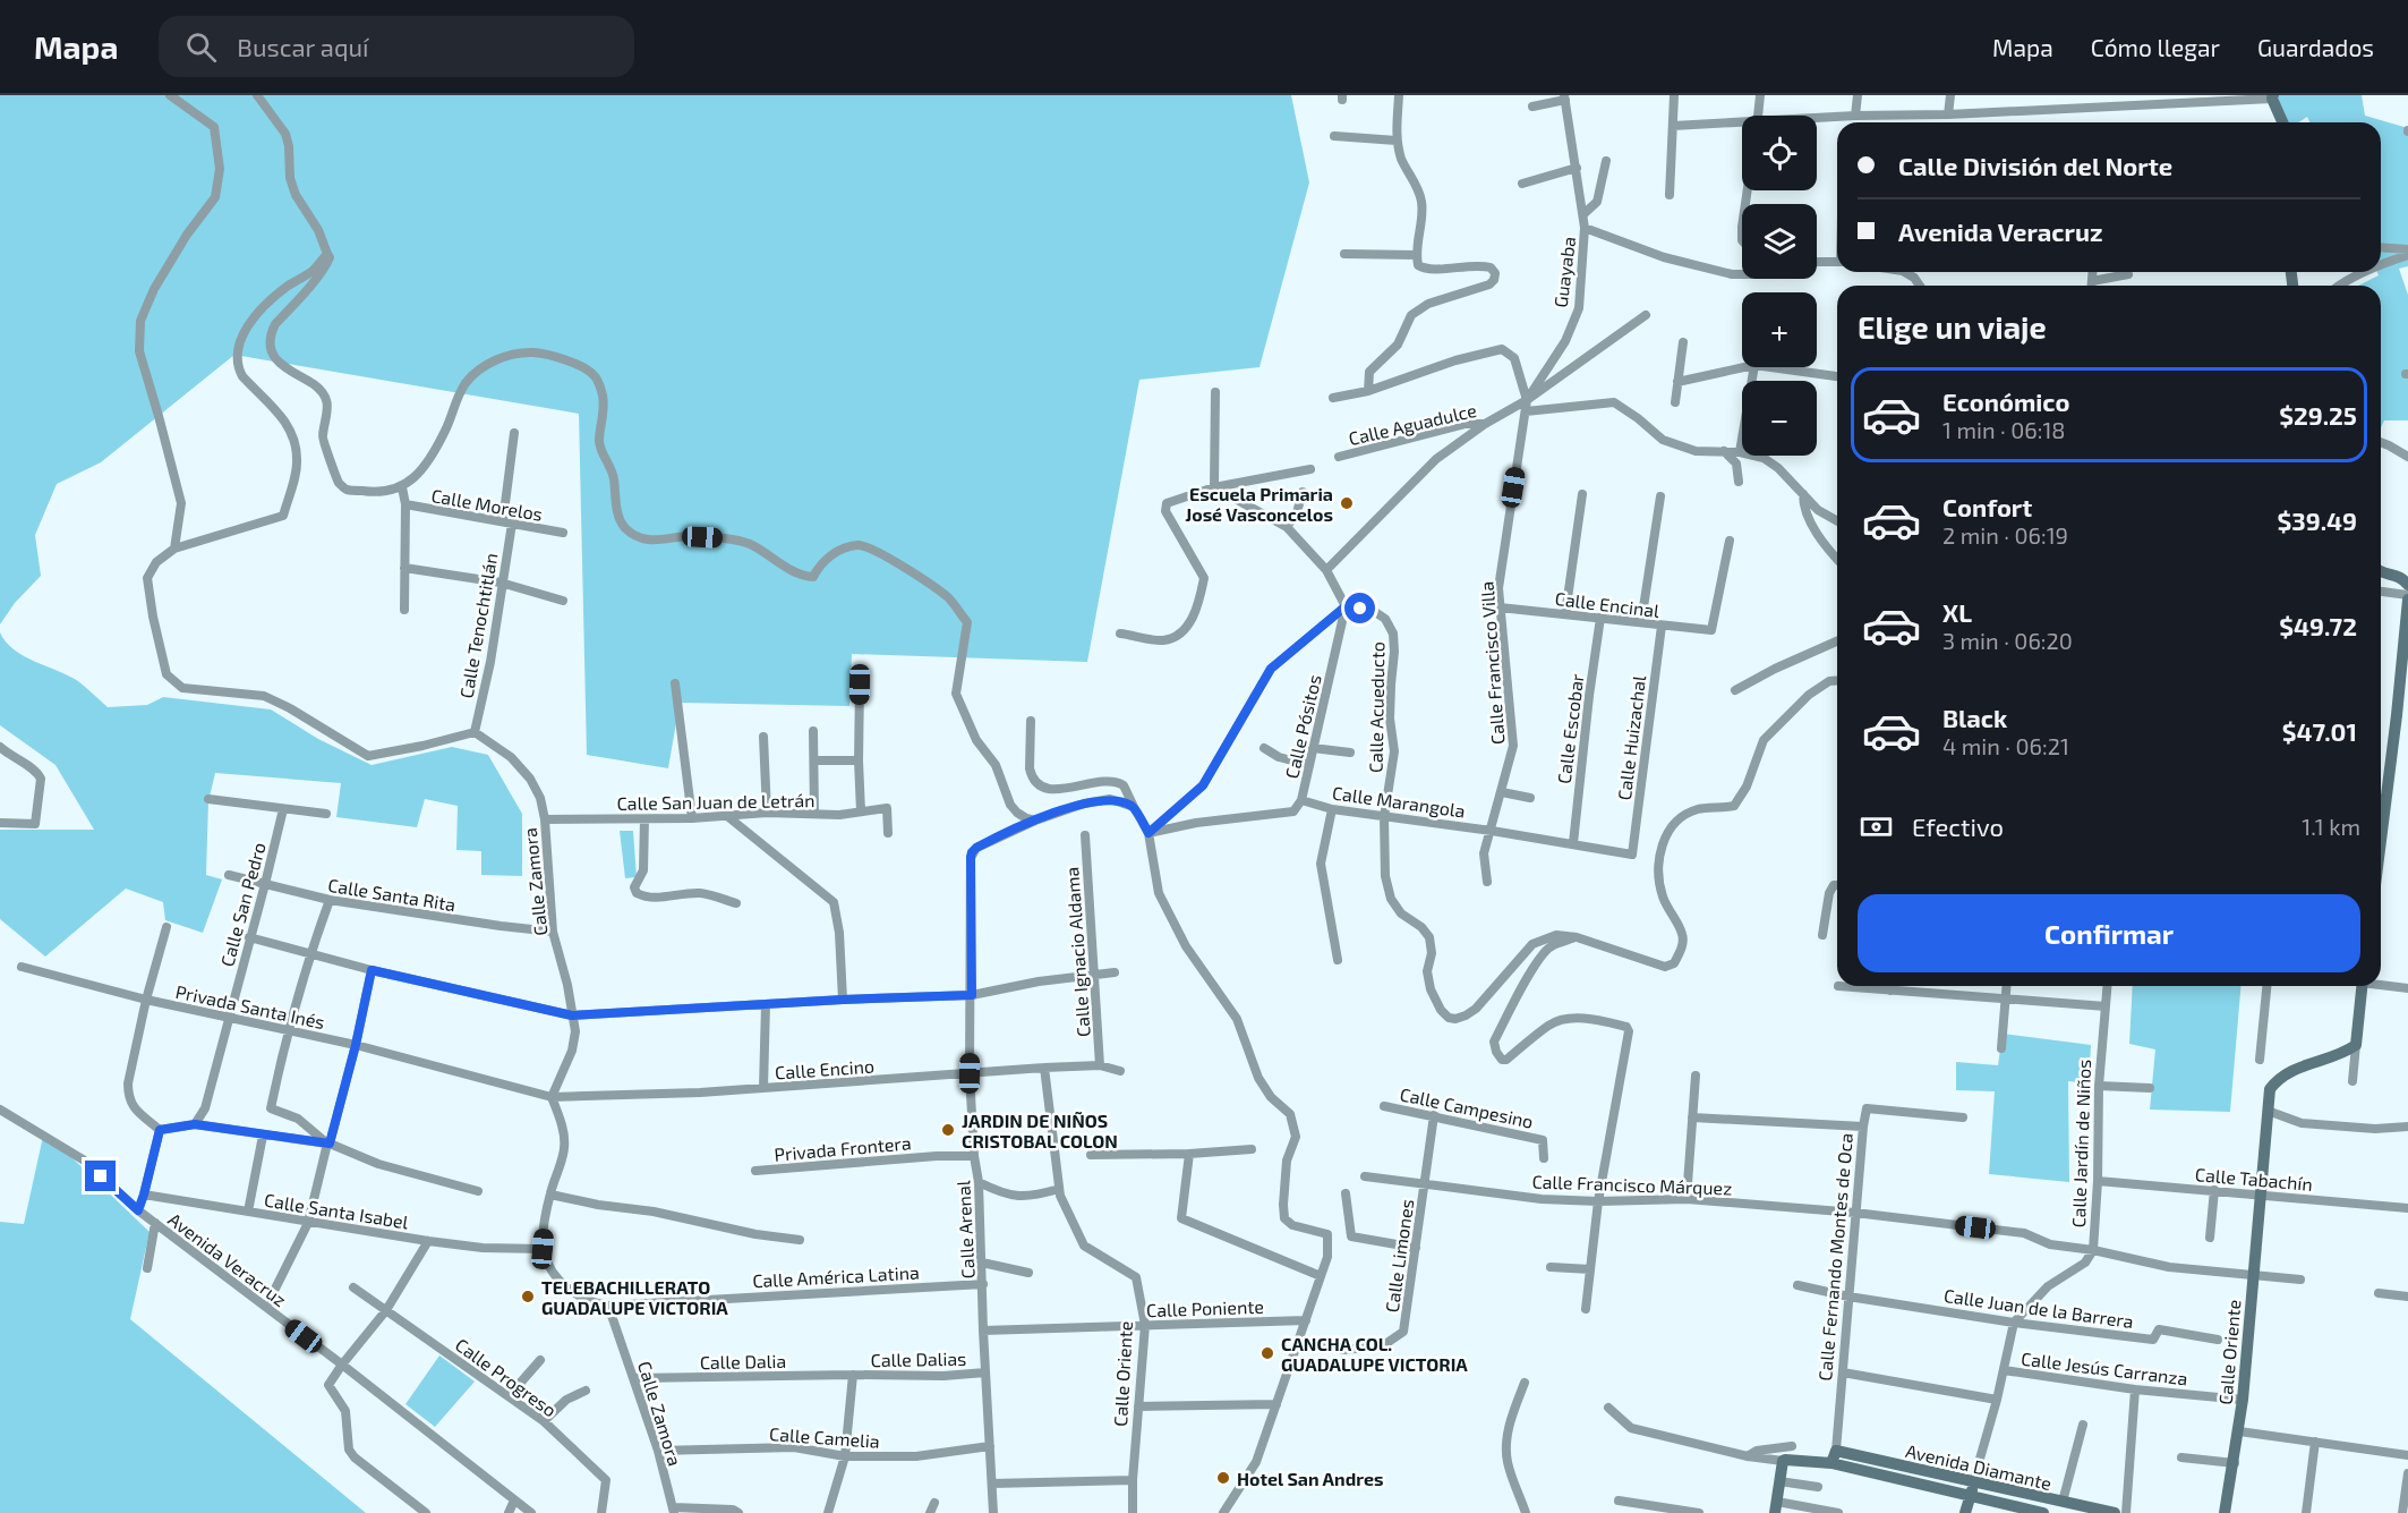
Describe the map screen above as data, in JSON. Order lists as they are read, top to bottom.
{
  "streets": {
    "main road": ["Calle Oriente", "Avenida Diamante"],
    "street": [
      "Guayaba",
      "Calle Aguadulce",
      "Calle Morelos",
      "Calle Encinal",
      "Calle Tenochtitlán",
      "Calle Francisco Villa",
      "Calle Acueducto",
      "Calle Pósitos",
      "Calle Escobar",
      "Calle Huizachal",
      "Calle San Juan de Letrán",
      "Calle Marangola",
      "Calle Zamora",
      "Calle Santa Rita",
      "Calle San Pedro",
      "Calle Ignacio Aldama",
      "Privada Santa Inés",
      "Calle Encino",
      "Calle Campesino",
      "Calle Jardín de Niños",
      "Privada Frontera",
      "Calle Tabachín",
      "Calle Francisco Márquez",
      "Calle Santa Isabel",
      "Calle Arenal",
      "Calle Limones",
      "Calle Fernando Montes de Oca",
      "Avenida Veracruz",
      "Calle América Latina",
      "Calle Poniente",
      "Calle Juan de la Barrera",
      "Calle Dalias",
      "Calle Dalia",
      "Calle Jesús Carranza",
      "Calle Progreso",
      "Calle Camelia"
    ]
  },
  "crossings": [
    ["Guayaba", "Calle Aguadulce"],
    ["Guayaba", "Calle Francisco Villa"],
    ["Calle Aguadulce", "Calle Francisco Villa"],
    ["Calle Morelos", "Calle Tenochtitlán"],
    ["Calle Encinal", "Calle Francisco Villa"],
    ["Calle Encinal", "Calle Escobar"],
    ["Calle Encinal", "Calle Huizachal"],
    ["Calle Tenochtitlán", "Calle Zamora"],
    ["Calle Francisco Villa", "Calle Marangola"],
    ["Calle Acueducto", "Calle Pósitos"],
    ["Calle Acueducto", "Calle Marangola"],
    ["Calle Pósitos", "Calle Marangola"],
    ["Calle Escobar", "Calle Marangola"],
    ["Calle Huizachal", "Calle Marangola"],
    ["Calle San Juan de Letrán", "Calle Zamora"],
    ["Calle Zamora", "Calle Santa Rita"],
    ["Calle Zamora", "Privada Santa Inés"],
    ["Calle Zamora", "Calle Encino"],
    ["Calle Zamora", "Calle América Latina"],
    ["Calle Zamora", "Calle Dalia"],
    ["Calle Zamora", "Calle Camelia"],
    ["Calle Santa Rita", "Calle San Pedro"],
    ["Calle San Pedro", "Privada Santa Inés"],
    ["Calle Ignacio Aldama", "Calle Encino"],
    ["Privada Santa Inés", "Calle Encino"],
    ["Calle Encino", "Calle Arenal"],
    ["Calle Encino", "Calle Oriente"],
    ["Calle Campesino", "Calle Limones"],
    ["Calle Jardín de Niños", "Calle Tabachín"],
    ["Calle Jardín de Niños", "Calle Francisco Márquez"],
    ["Calle Jardín de Niños", "Calle Juan de la Barrera"],
    ["Privada Frontera", "Calle Arenal"],
    ["Calle Tabachín", "Calle Oriente"],
    ["Calle Francisco Márquez", "Calle Limones"],
    ["Calle Francisco Márquez", "Calle Fernando Montes de Oca"],
    ["Calle Francisco Márquez", "Calle Oriente"],
    ["Calle Arenal", "Calle América Latina"],
    ["Calle Arenal", "Calle Poniente"],
    ["Calle Arenal", "Calle Dalias"],
    ["Calle Arenal", "Calle Camelia"],
    ["Calle Fernando Montes de Oca", "Calle Juan de la Barrera"],
    ["Calle Fernando Montes de Oca", "Avenida Diamante"],
    ["Calle Poniente", "Calle Oriente"],
    ["Calle Oriente", "Calle Jesús Carranza"],
    ["Calle Dalias", "Calle Dalia"]
  ],
  "places": [
    "Escuela Primaria José Vasconcelos",
    "JARDIN DE NIÑOS CRISTOBAL COLON",
    "TELEBACHILLERATO GUADALUPE VICTORIA",
    "CANCHA COL. GUADALUPE VICTORIA",
    "Hotel San Andres"
  ],
  "page": {
    "header": "Mapa",
    "search": "Buscar aquí",
    "nav": ["Mapa", "Cómo llegar", "Guardados"],
    "map_buttons": ["+", "−"],
    "banner": ["Calle División del Norte", "Avenida Veracruz"],
    "heading": "Elige un viaje",
    "list": [
      {
        "name": "Económico",
        "note": "1 min · 06:18",
        "value": "$29.25"
      },
      {
        "name": "Confort",
        "note": "2 min · 06:19",
        "value": "$39.49"
      },
      {
        "name": "XL",
        "note": "3 min · 06:20",
        "value": "$49.72"
      },
      {
        "name": "Black",
        "note": "4 min · 06:21",
        "value": "$47.01"
      }
    ],
    "pay": ["Efectivo", "1.1 km"],
    "buttons": "Confirmar"
  }
}
